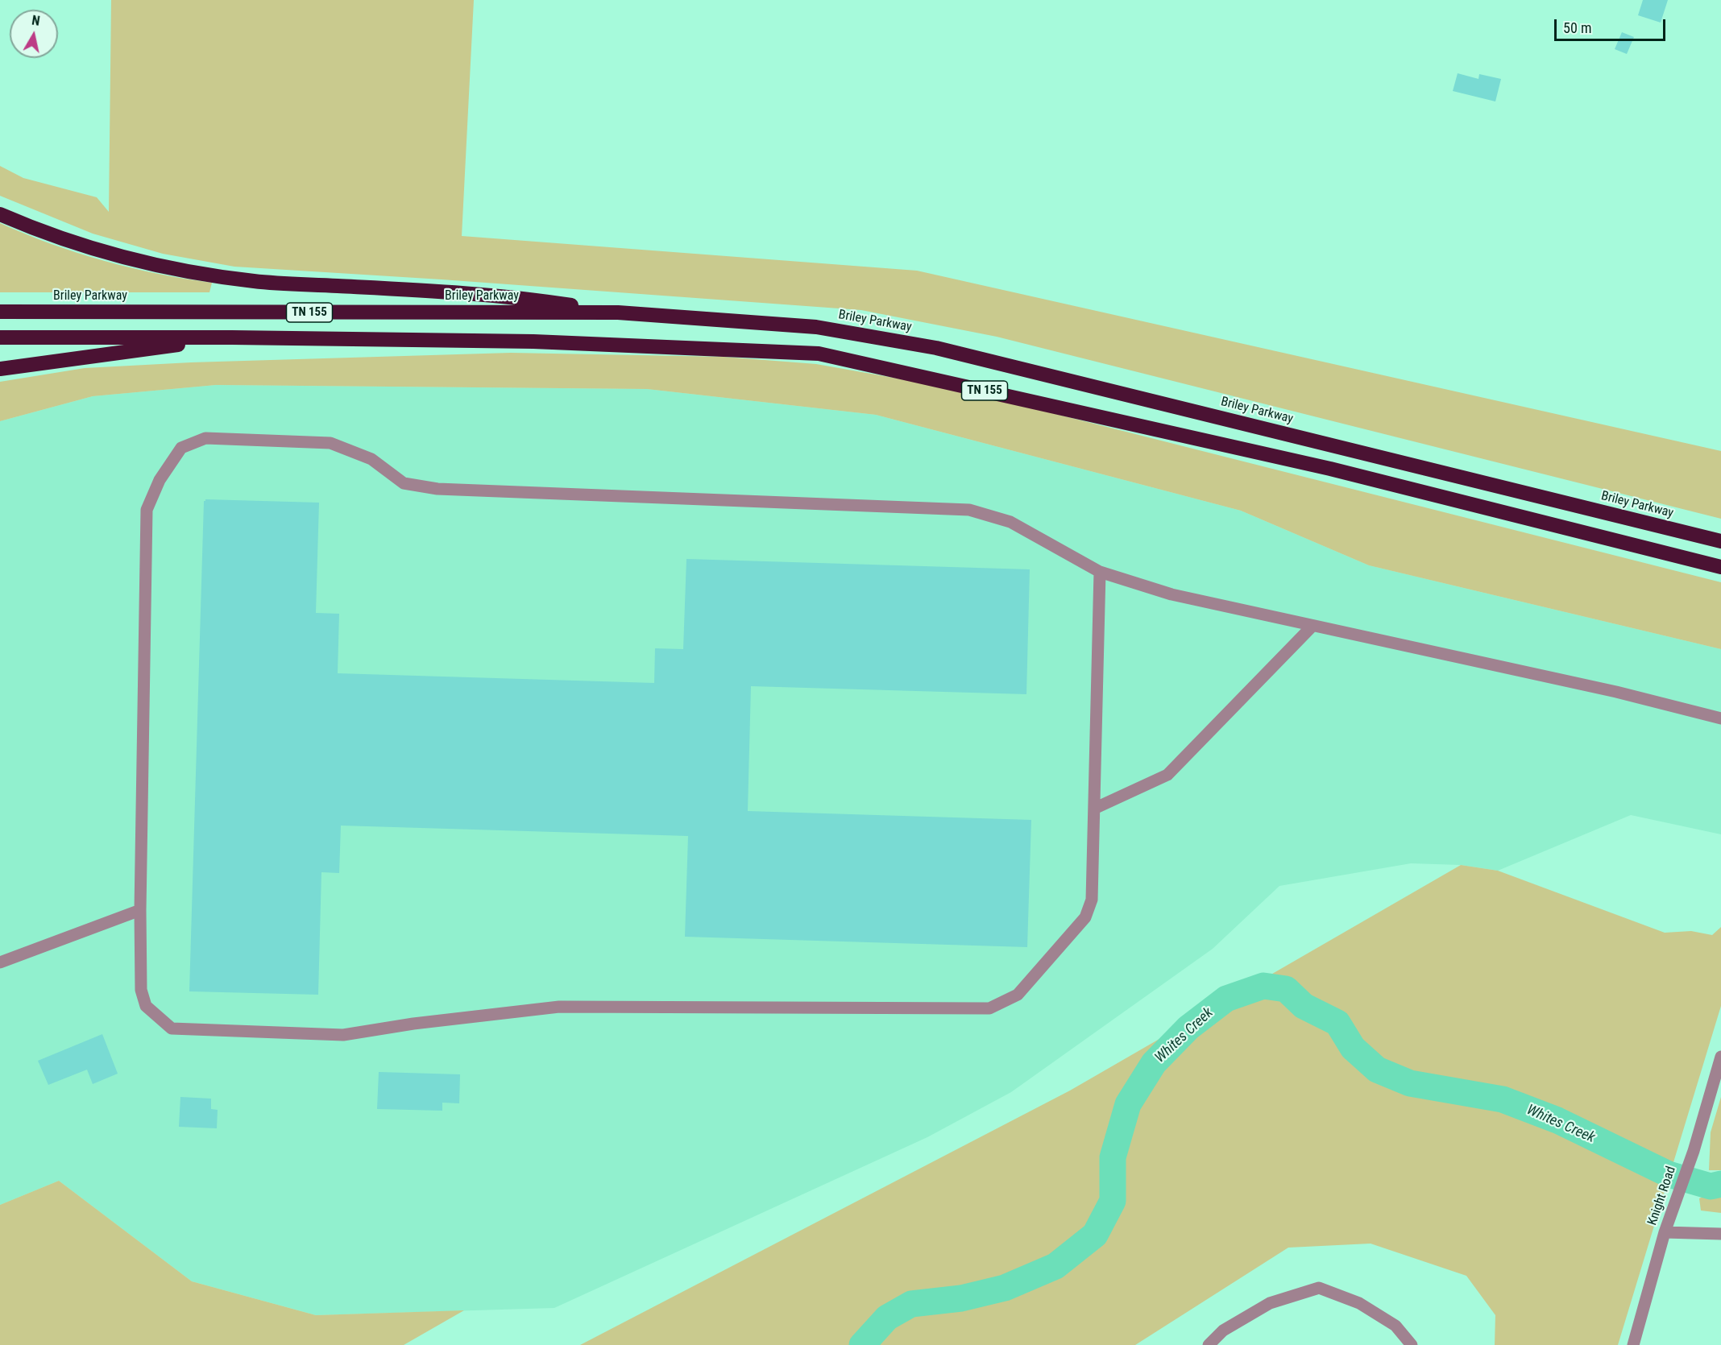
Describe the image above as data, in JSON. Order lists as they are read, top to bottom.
{
  "streets": {
    "highway": ["Briley Parkway", "TN 155"],
    "street": ["Knight Road"]
  },
  "water": ["Whites Creek"],
  "scale_bar": "50 m",
  "north": "top"
}
